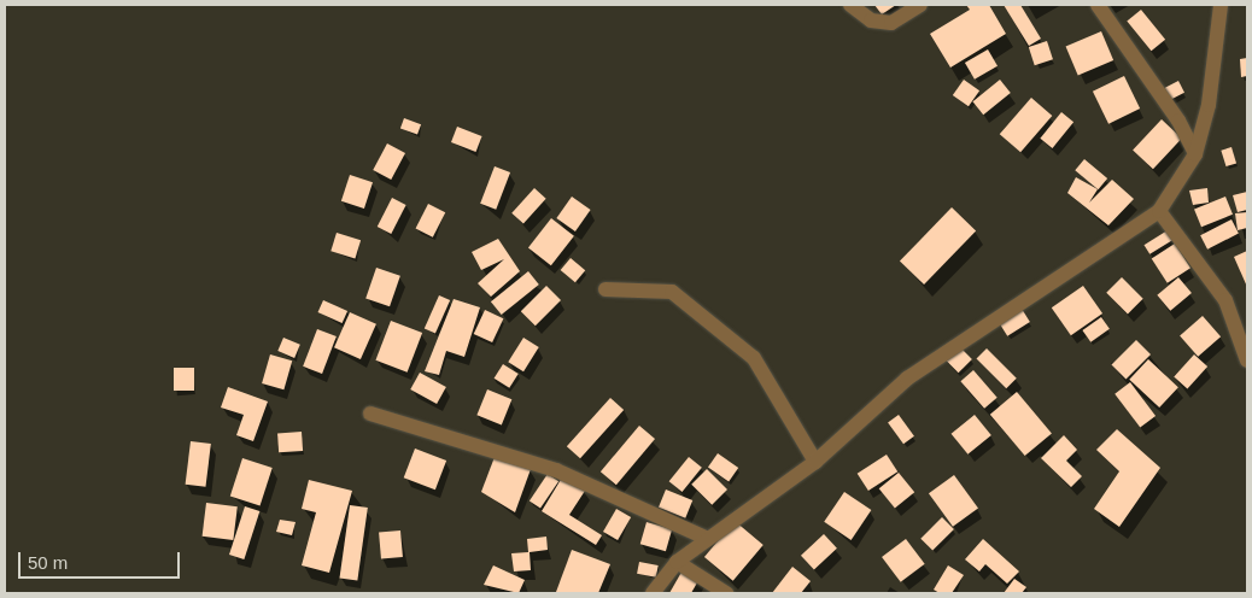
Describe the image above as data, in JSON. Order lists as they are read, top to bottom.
{
  "scale_bar": "50 m"
}
